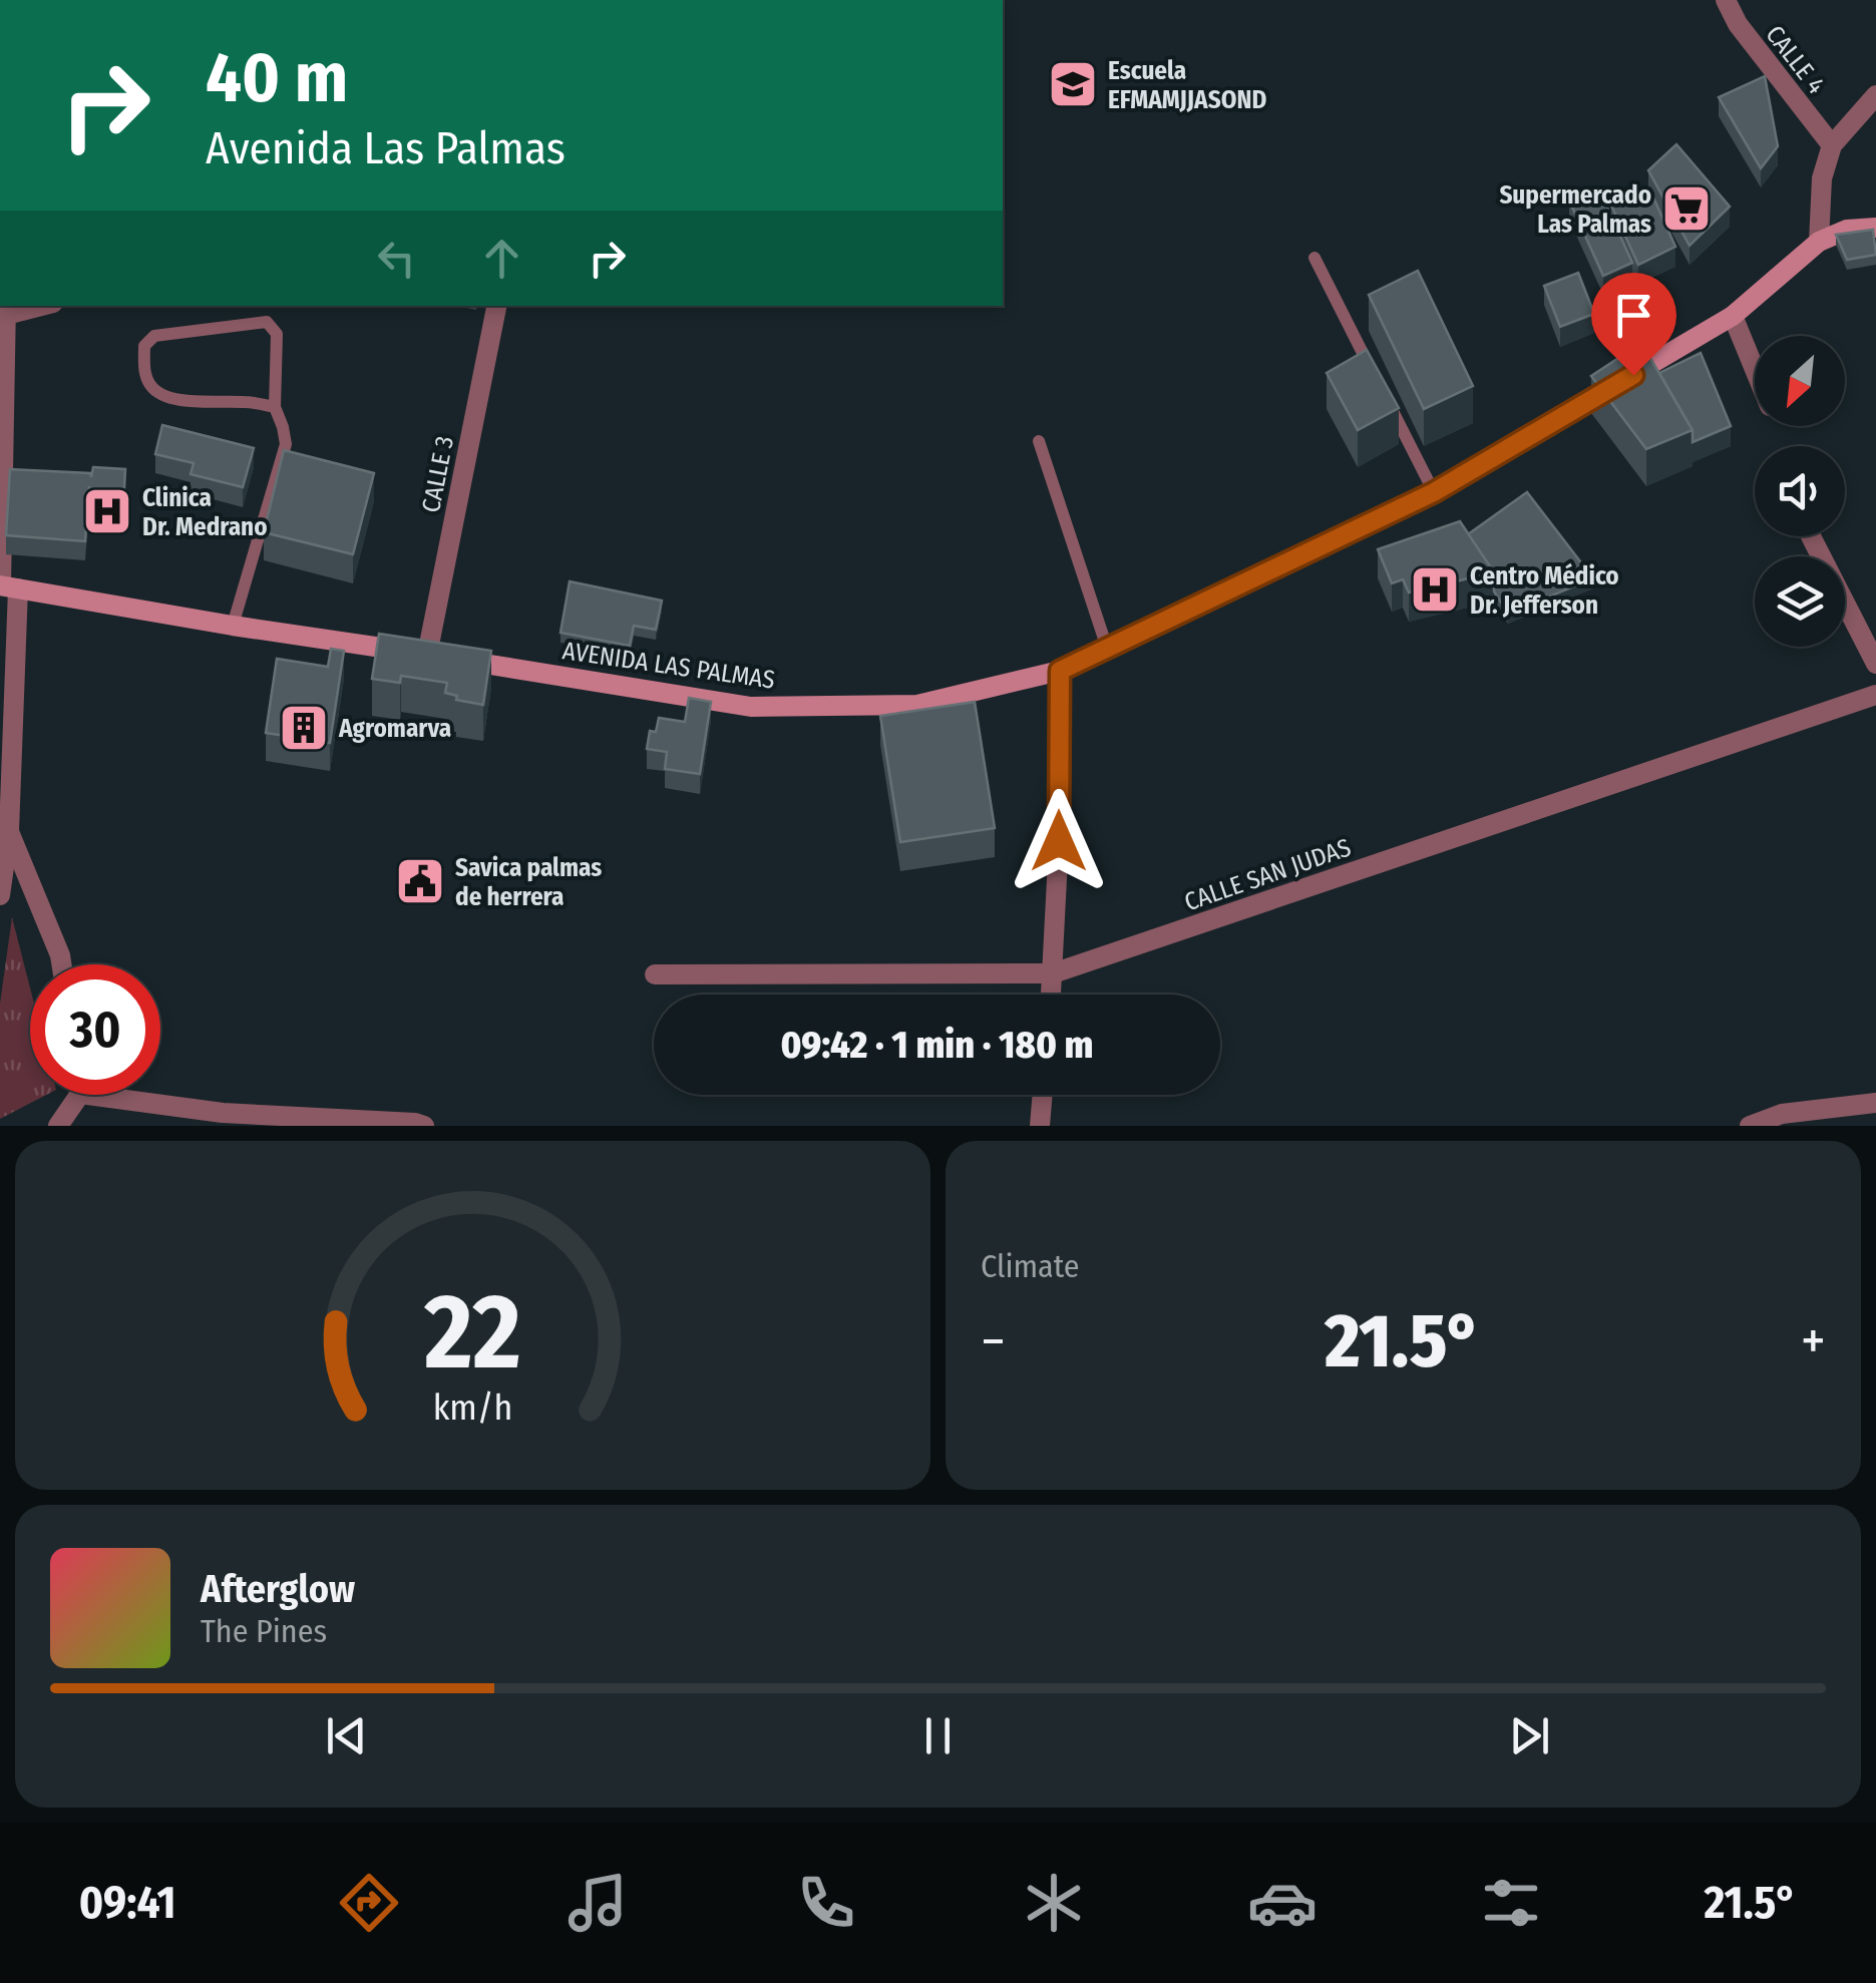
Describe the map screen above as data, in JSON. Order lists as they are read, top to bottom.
{
  "streets": {
    "street": [
      "CALLE 4",
      "CALLE 3",
      "AVENIDA LAS PALMAS",
      "CALLE SAN JUDAS"
    ]
  },
  "crossings": [
    ["CALLE 3", "AVENIDA LAS PALMAS"]
  ],
  "places": {
    "school or university": ["Escuela EFMAMJJASOND"],
    "supermarket": ["Supermercado Las Palmas"],
    "hospital": ["Clinica Dr. Medrano", "Centro Médico Dr. Jefferson"],
    "building": ["Agromarva"],
    "public building": ["Savica palmas de herrera"]
  },
  "north": "bottom left",
  "page": {
    "turn": ["40 m", "Avenida Las Palmas"],
    "limit": "30",
    "trip": "09:42 · 1 min · 180 m",
    "tile": "Climate",
    "heat": ["−", "21.5°", "+"],
    "song": ["Afterglow", "The Pines"],
    "tabs": ["09:41", "21.5°"],
    "gauge": ["22", "km/h"]
  }
}
